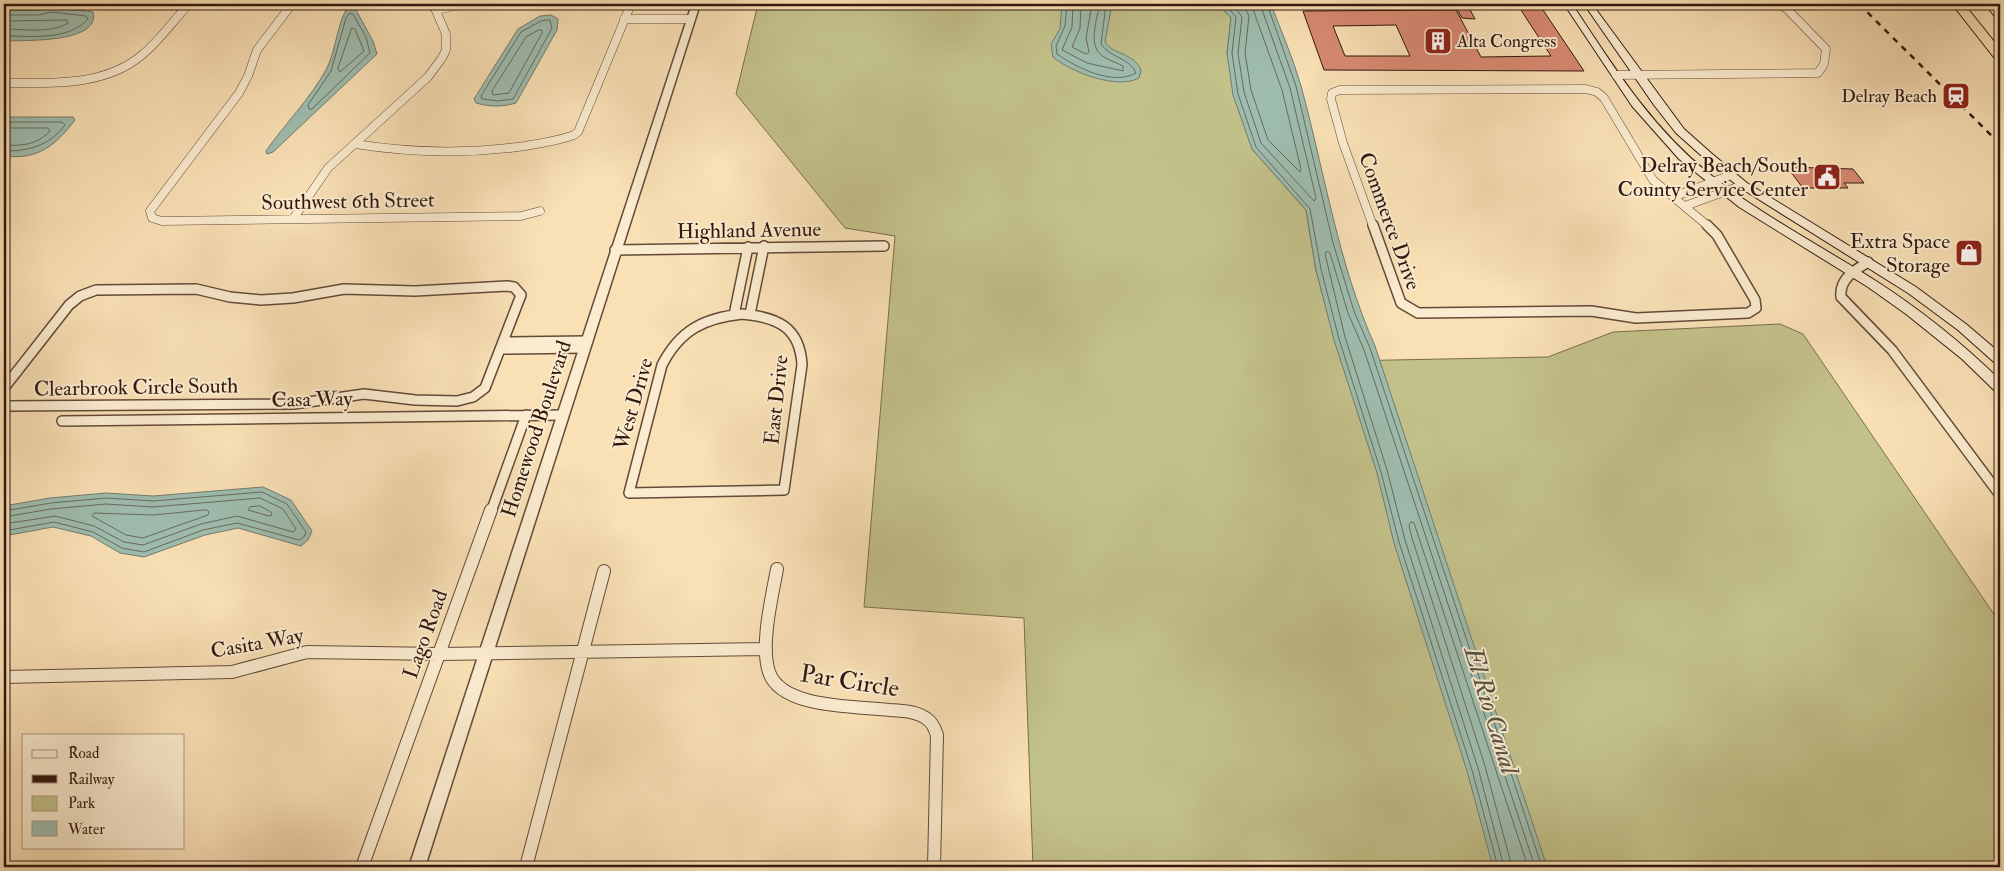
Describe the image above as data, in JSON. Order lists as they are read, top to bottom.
{
  "streets": {
    "street": [
      "Southwest 6th Street",
      "Commerce Drive",
      "Highland Avenue",
      "Clearbrook Circle South",
      "Casa Way",
      "East Drive",
      "West Drive",
      "Homewood Boulevard",
      "Lago Road",
      "Casita Way",
      "Par Circle"
    ]
  },
  "crossings": [
    ["Highland Avenue", "Homewood Boulevard"],
    ["Casa Way", "Homewood Boulevard"],
    ["Casa Way", "Lago Road"],
    ["East Drive", "West Drive"],
    ["Homewood Boulevard", "Casita Way"],
    ["Lago Road", "Casita Way"]
  ],
  "water": ["El Rio Canal"],
  "places": {
    "building": ["Alta Congress"],
    "station": ["Delray Beach"],
    "public building": ["Delray Beach/South County Service Center"],
    "shop": ["Extra Space Storage"]
  },
  "legend": [
    "Road",
    "Railway",
    "Park",
    "Water"
  ]
}
